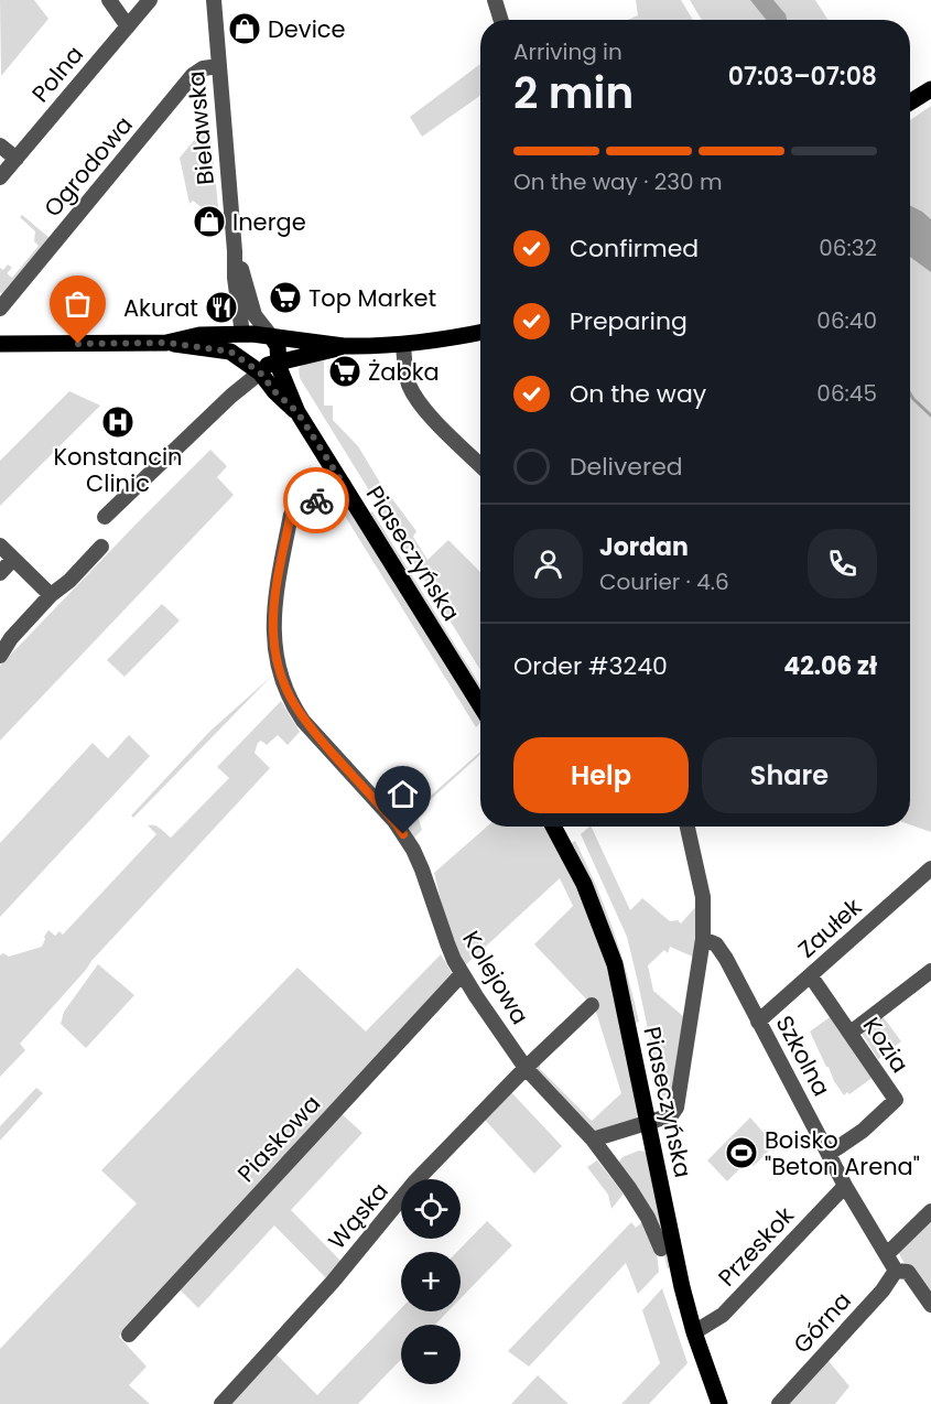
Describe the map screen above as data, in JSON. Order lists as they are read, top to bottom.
{
  "streets": {
    "main road": ["Piaseczyńska"],
    "street": [
      "Polna",
      "Bielawska",
      "Ogrodowa",
      "Zaułek",
      "Kolejowa",
      "Kozia",
      "Szkolna",
      "Piaskowa",
      "Wąska",
      "Przeskok",
      "Górna"
    ]
  },
  "crossings": [
    ["Bielawska", "Ogrodowa"],
    ["Bielawska", "Piaseczyńska"],
    ["Piaseczyńska", "Kolejowa"],
    ["Piaseczyńska", "Przeskok"],
    ["Zaułek", "Kozia"],
    ["Zaułek", "Szkolna"],
    ["Kolejowa", "Piaskowa"],
    ["Kolejowa", "Wąska"],
    ["Kozia", "Szkolna"],
    ["Szkolna", "Przeskok"],
    ["Szkolna", "Górna"]
  ],
  "places": {
    "shop": ["Device", "Inerge"],
    "supermarket": ["Top Market", "Żabka"],
    "restaurant": ["Akurat"],
    "hospital": ["Konstancin Clinic"],
    "sports": ["Boisko \"Beton Arena\""]
  },
  "page": {
    "heading": ["2 min", "Arriving in", "07:03–07:08"],
    "panel": [
      "Jordan",
      "Courier · 4.6",
      "Order #3240",
      "42.06 zł"
    ],
    "bar": "On the way · 230 m",
    "list": [
      ["Confirmed", "06:32"],
      ["Preparing", "06:40"],
      ["On the way", "06:45"],
      "Delivered"
    ],
    "buttons": ["Help", "Share"],
    "map_buttons": ["+", "−"]
  }
}
